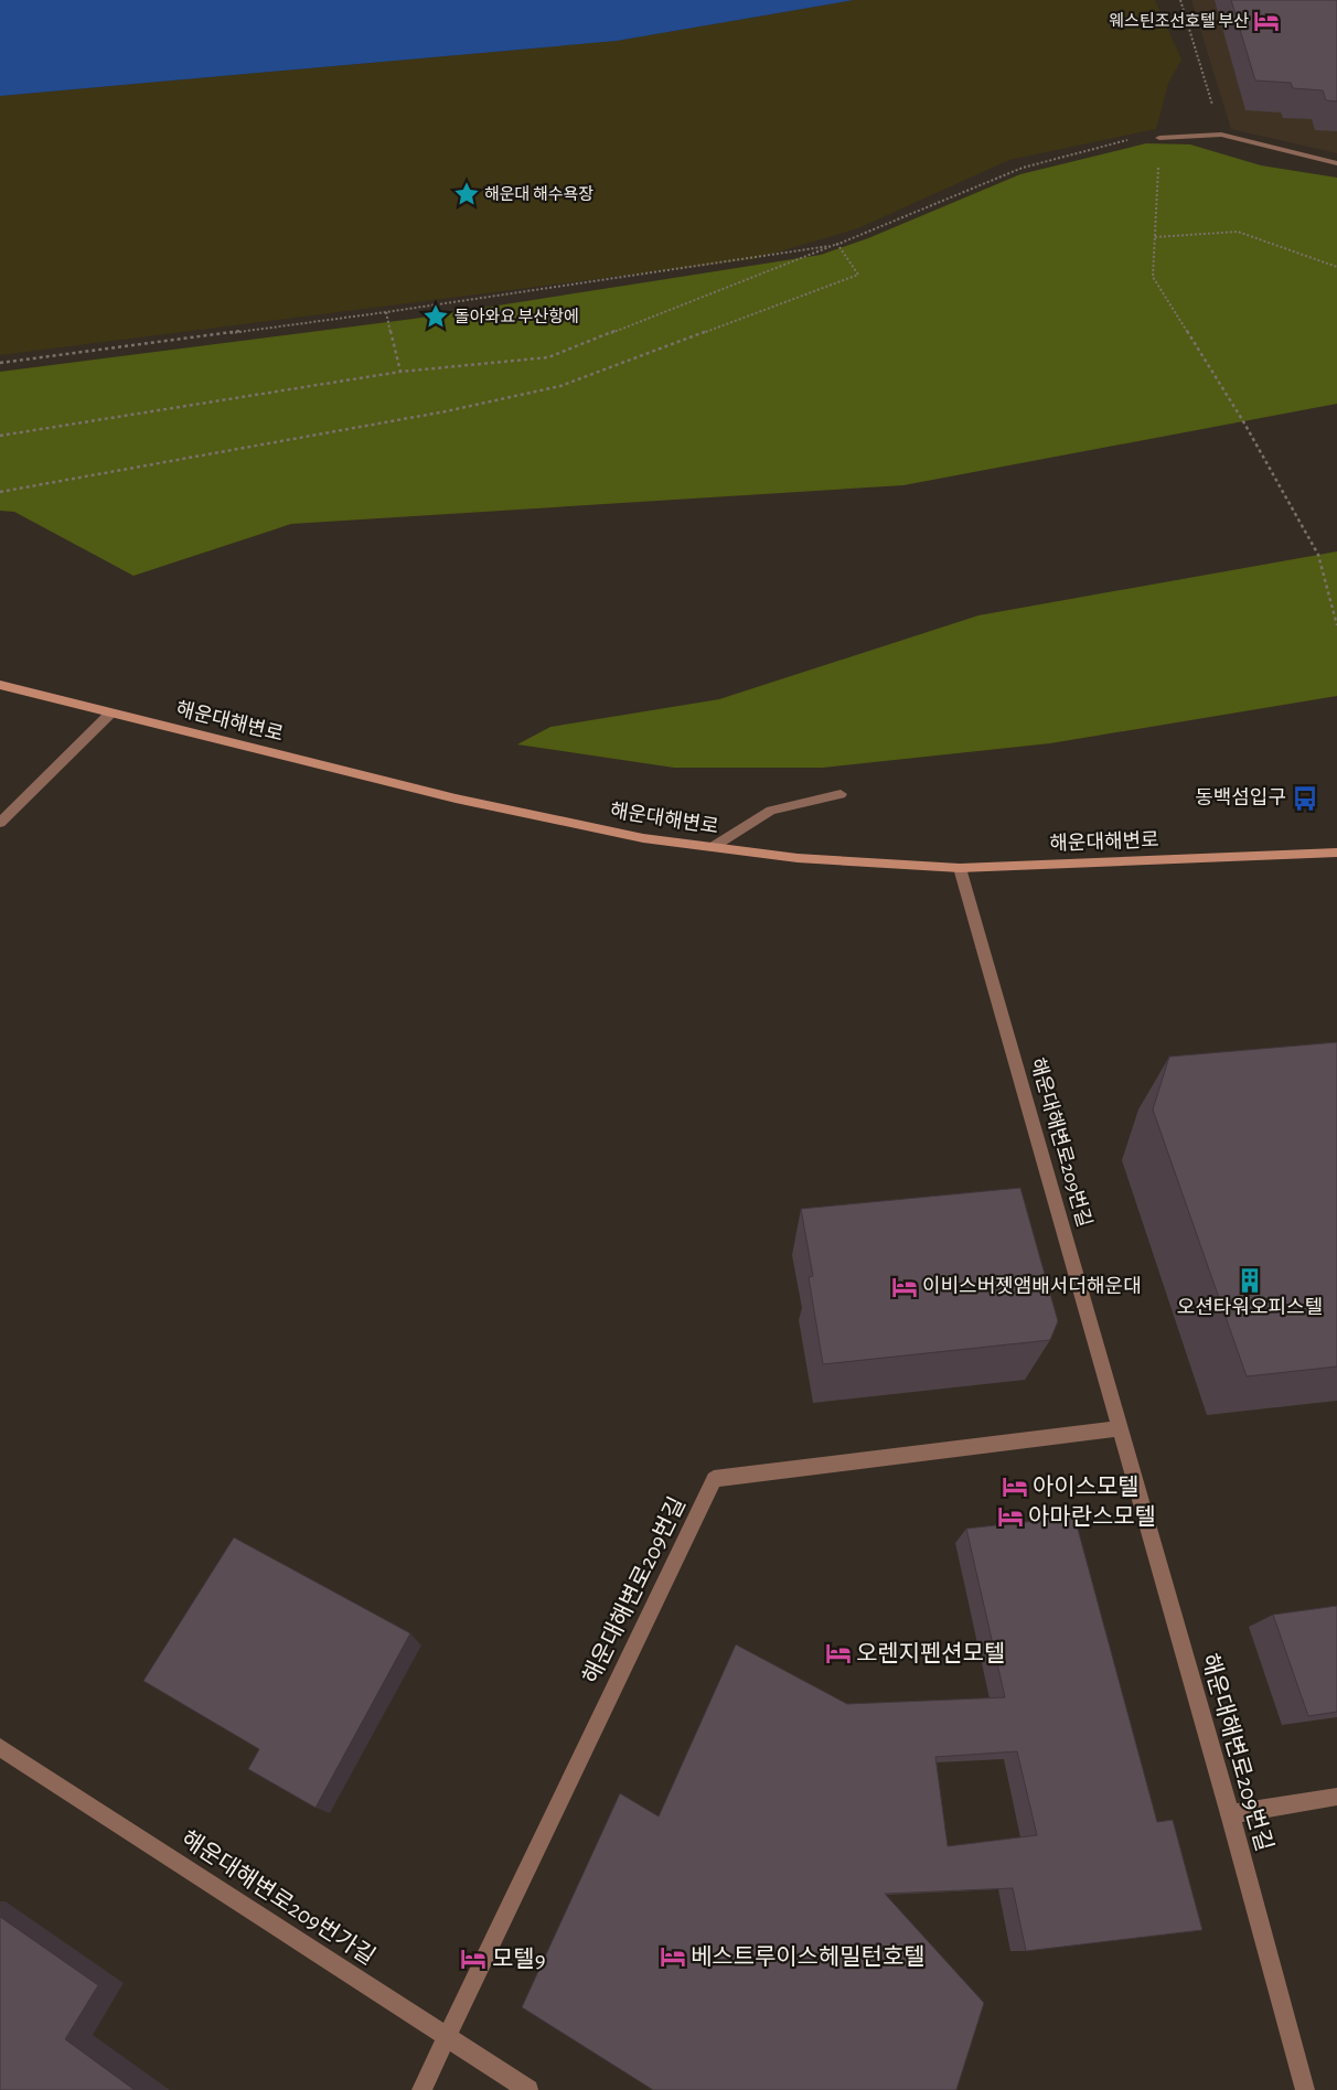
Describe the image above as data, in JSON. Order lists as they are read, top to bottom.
{
  "streets": {
    "main road": ["해운대해변로"],
    "street": ["해운대해변로209번길", "해운대해변로209번가길"]
  },
  "crossings": [
    ["해운대해변로", "해운대해변로209번길"],
    ["해운대해변로209번길", "해운대해변로209번가길"]
  ],
  "places": {
    "hotel": [
      "웨스틴조선호텔 부산",
      "이비스버젯앰배서더해운대",
      "아이스모텔",
      "아마란스모텔",
      "오렌지펜션모텔",
      "베스트루이스헤밀턴호텔",
      "모텔9"
    ],
    "place": ["해운대 해수욕장", "돌아와요 부산항에"],
    "bus stop": ["동백섬입구"],
    "building": ["오션타워오피스텔"]
  }
}
